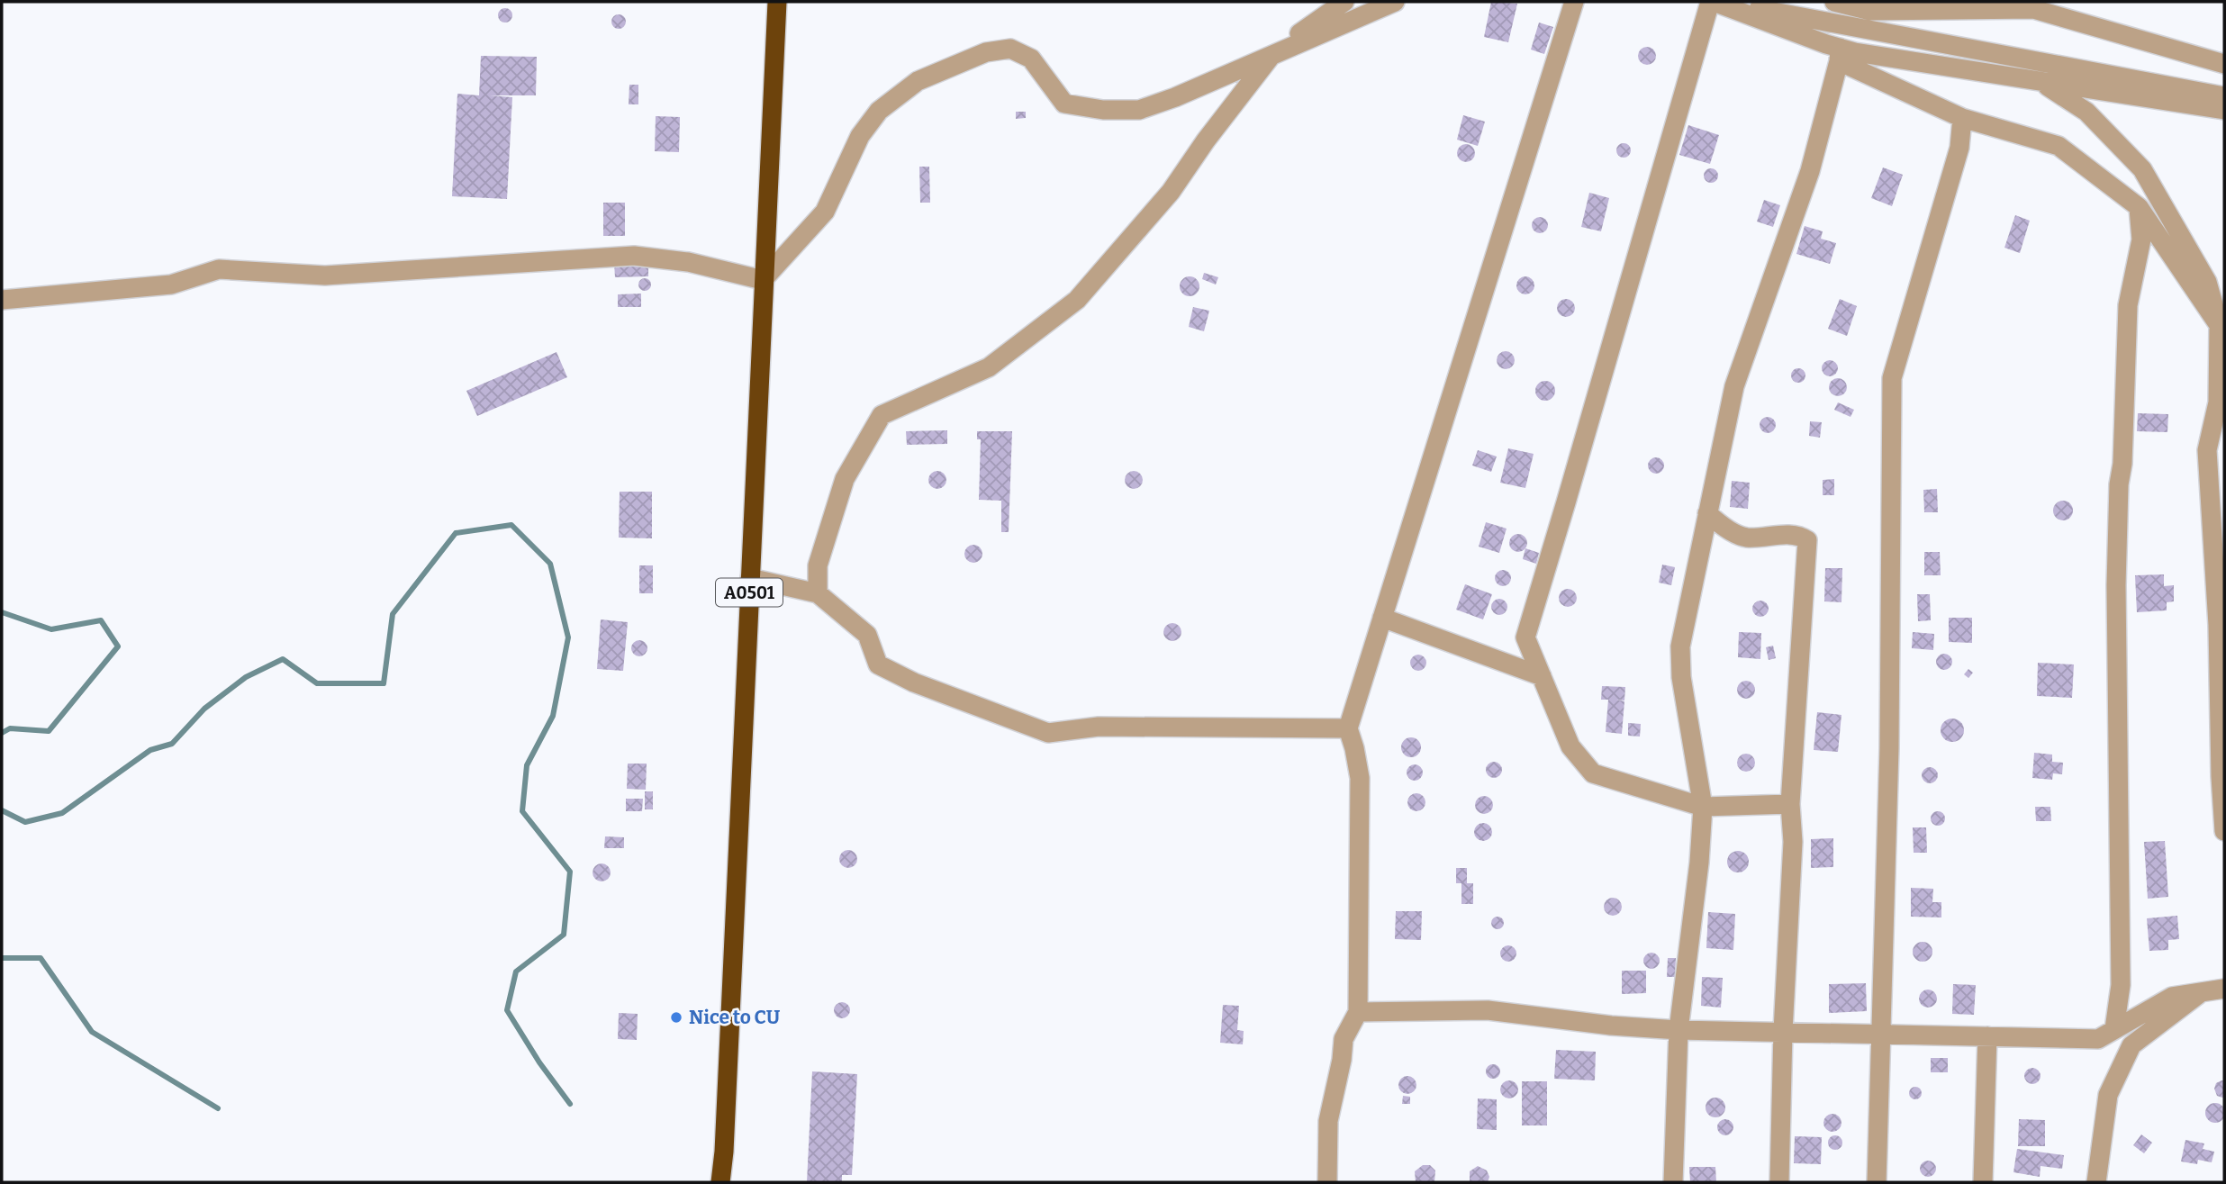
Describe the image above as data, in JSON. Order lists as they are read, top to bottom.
{
  "streets": {
    "highway": ["A0501"]
  },
  "places": ["Nice to CU"]
}
